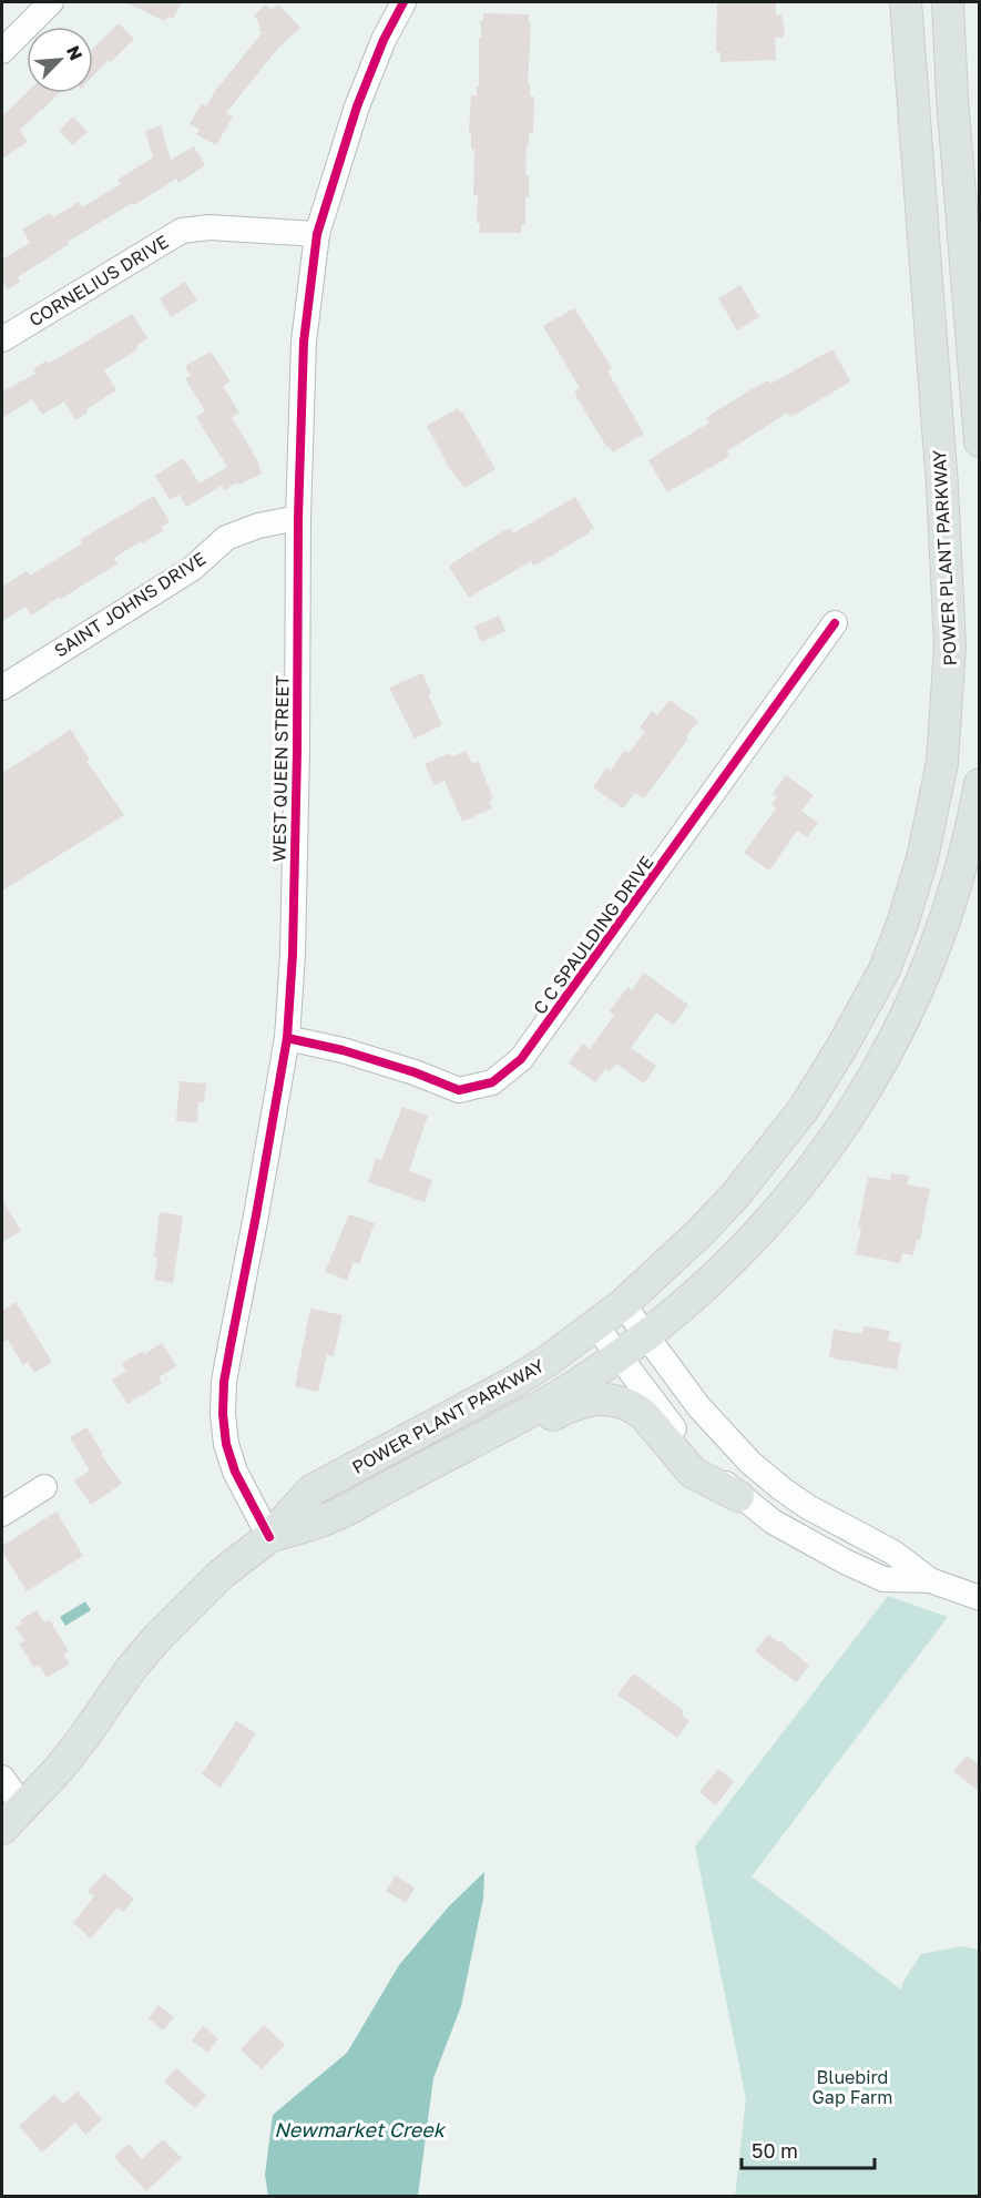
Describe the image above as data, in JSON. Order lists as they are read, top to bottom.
{
  "streets": {
    "main road": ["POWER PLANT PARKWAY"],
    "street": [
      "CORNELIUS DRIVE",
      "SAINT JOHNS DRIVE",
      "WEST QUEEN STREET",
      "C C SPAULDING DRIVE"
    ]
  },
  "crossings": [
    ["CORNELIUS DRIVE", "WEST QUEEN STREET"],
    ["POWER PLANT PARKWAY", "WEST QUEEN STREET"],
    ["SAINT JOHNS DRIVE", "WEST QUEEN STREET"],
    ["WEST QUEEN STREET", "C C SPAULDING DRIVE"]
  ],
  "water": ["Newmarket Creek"],
  "parks": ["Bluebird Gap Farm"],
  "scale_bar": "50 m",
  "north": "top right"
}
